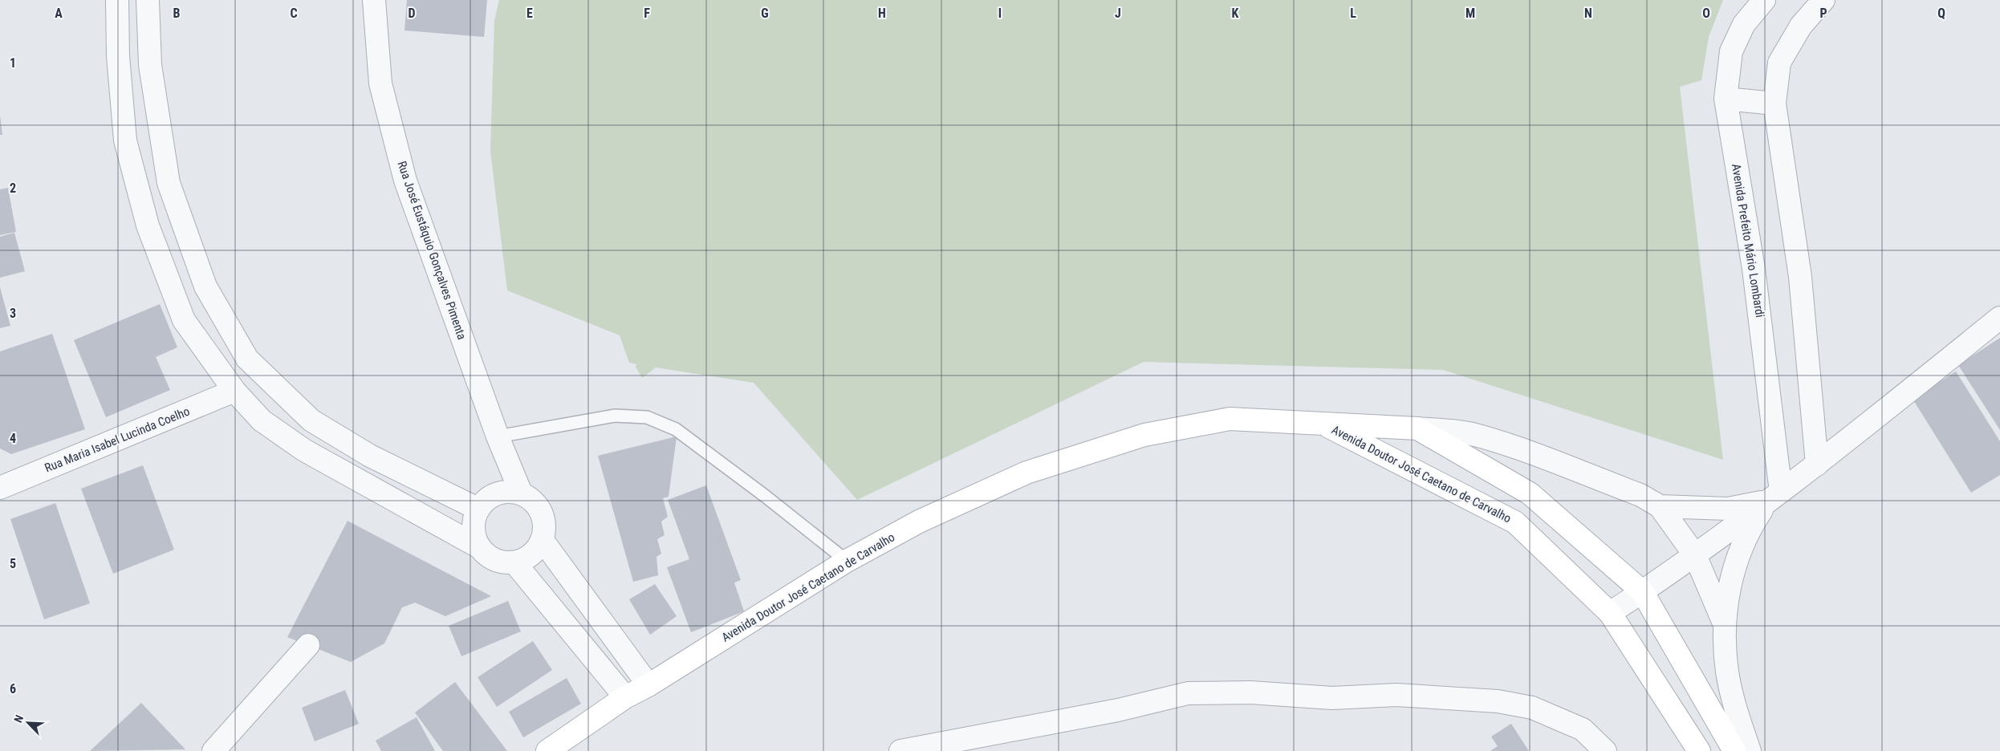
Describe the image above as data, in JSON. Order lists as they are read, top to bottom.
{
  "streets": {
    "main road": ["Avenida Doutor José Caetano de Carvalho"],
    "street": ["Avenida Prefeito Mário Lombardi", "Rua José Eustáquio Gonçalves Pimenta", "Rua Maria Isabel Lucinda Coelho"]
  },
  "north": "top left",
  "grid": {
    "columns": [
      "A",
      "B",
      "C",
      "D",
      "E",
      "F",
      "G",
      "H",
      "I",
      "J",
      "K",
      "L",
      "M",
      "N",
      "O",
      "P",
      "Q"
    ],
    "rows": [
      "1",
      "2",
      "3",
      "4",
      "5",
      "6"
    ]
  }
}
